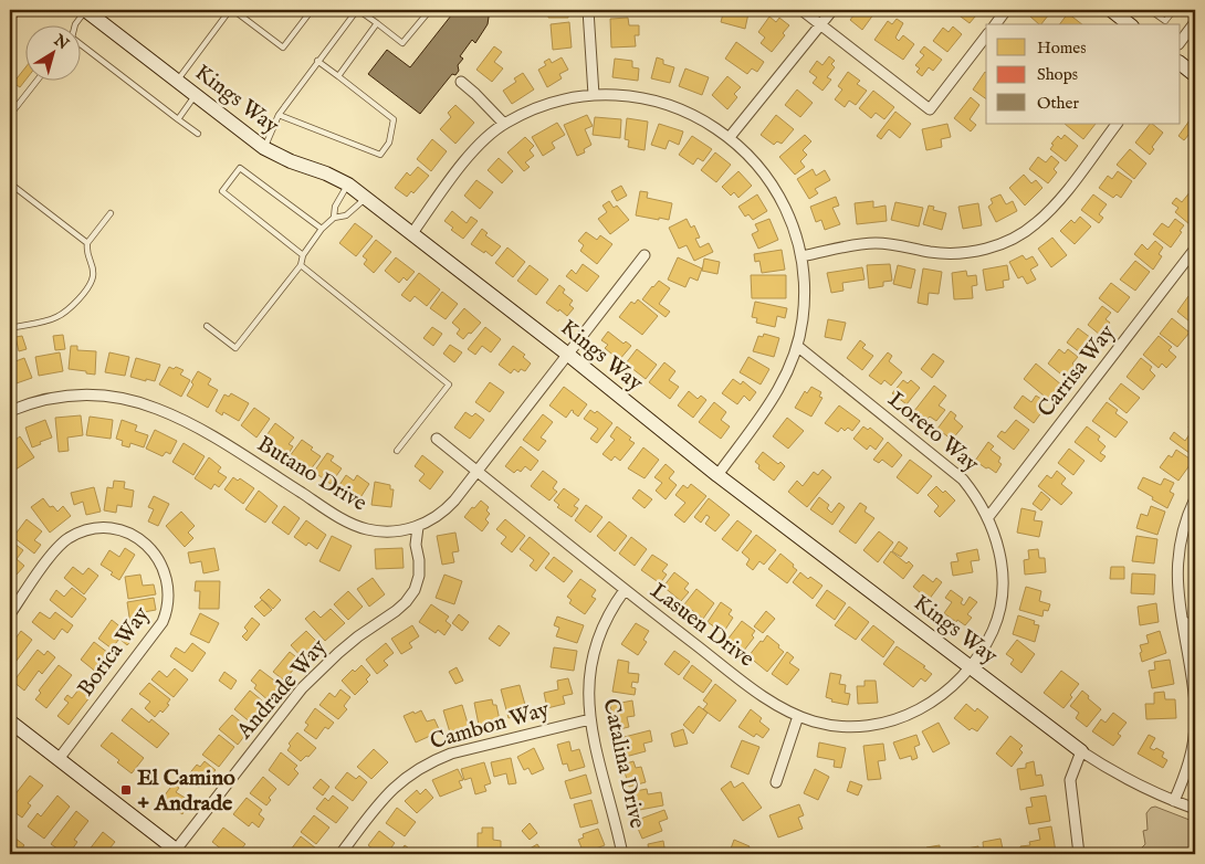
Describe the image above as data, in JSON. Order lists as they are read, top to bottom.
{
  "streets": {
    "street": [
      "Kings Way",
      "Carrisa Way",
      "Loreto Way",
      "Butano Drive",
      "Lasuen Drive",
      "Borica Way",
      "Andrade Way",
      "Cambon Way",
      "Catalina Drive"
    ]
  },
  "crossings": [
    ["Kings Way", "Loreto Way"],
    ["Kings Way", "Butano Drive"],
    ["Kings Way", "Lasuen Drive"],
    ["Carrisa Way", "Loreto Way"],
    ["Loreto Way", "Lasuen Drive"],
    ["Butano Drive", "Lasuen Drive"],
    ["Butano Drive", "Andrade Way"],
    ["Lasuen Drive", "Catalina Drive"],
    ["Cambon Way", "Catalina Drive"]
  ],
  "places": {
    "transit": ["El Camino + Andrade"]
  },
  "legend": ["Homes", "Shops", "Other"],
  "north": "top right"
}
